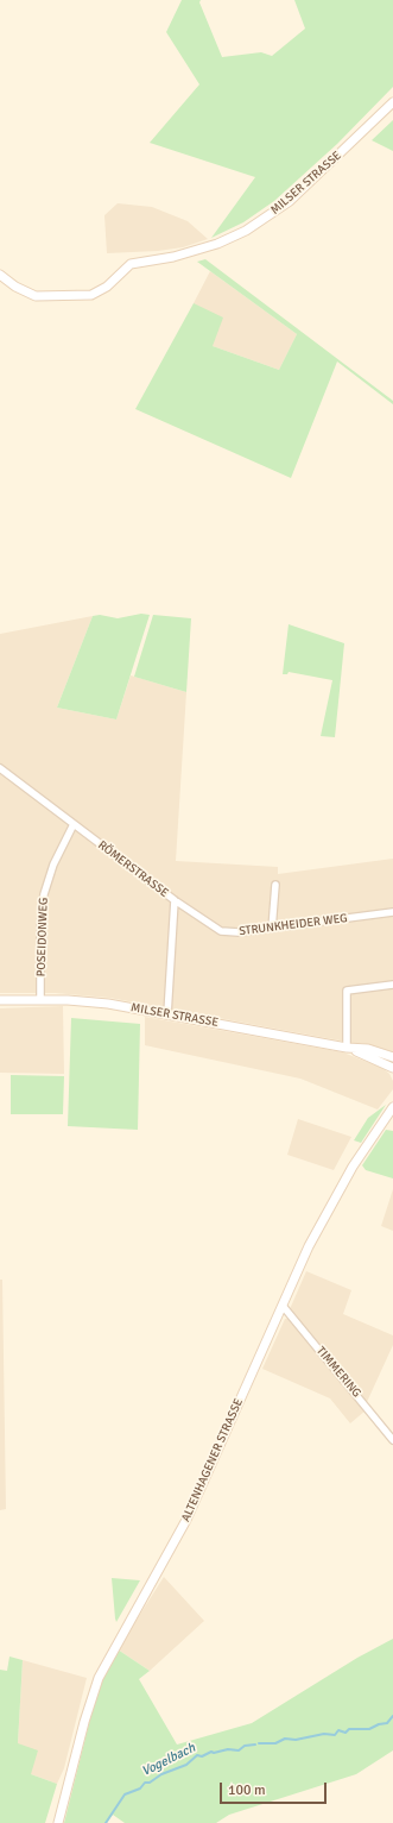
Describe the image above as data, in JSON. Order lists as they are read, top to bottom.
{
  "streets": {
    "main road": ["MILSER STRASSE", "ALTENHAGENER STRASSE"],
    "street": [
      "RÖMERSTRASSE",
      "STRUNKHEIDER WEG",
      "POSEIDONWEG",
      "TIMMERING"
    ]
  },
  "crossings": [
    ["MILSER STRASSE", "RÖMERSTRASSE"],
    ["MILSER STRASSE", "POSEIDONWEG"],
    ["RÖMERSTRASSE", "STRUNKHEIDER WEG"],
    ["RÖMERSTRASSE", "POSEIDONWEG"],
    ["TIMMERING", "ALTENHAGENER STRASSE"]
  ],
  "water": ["Vogelbach"],
  "scale_bar": "100 m"
}
